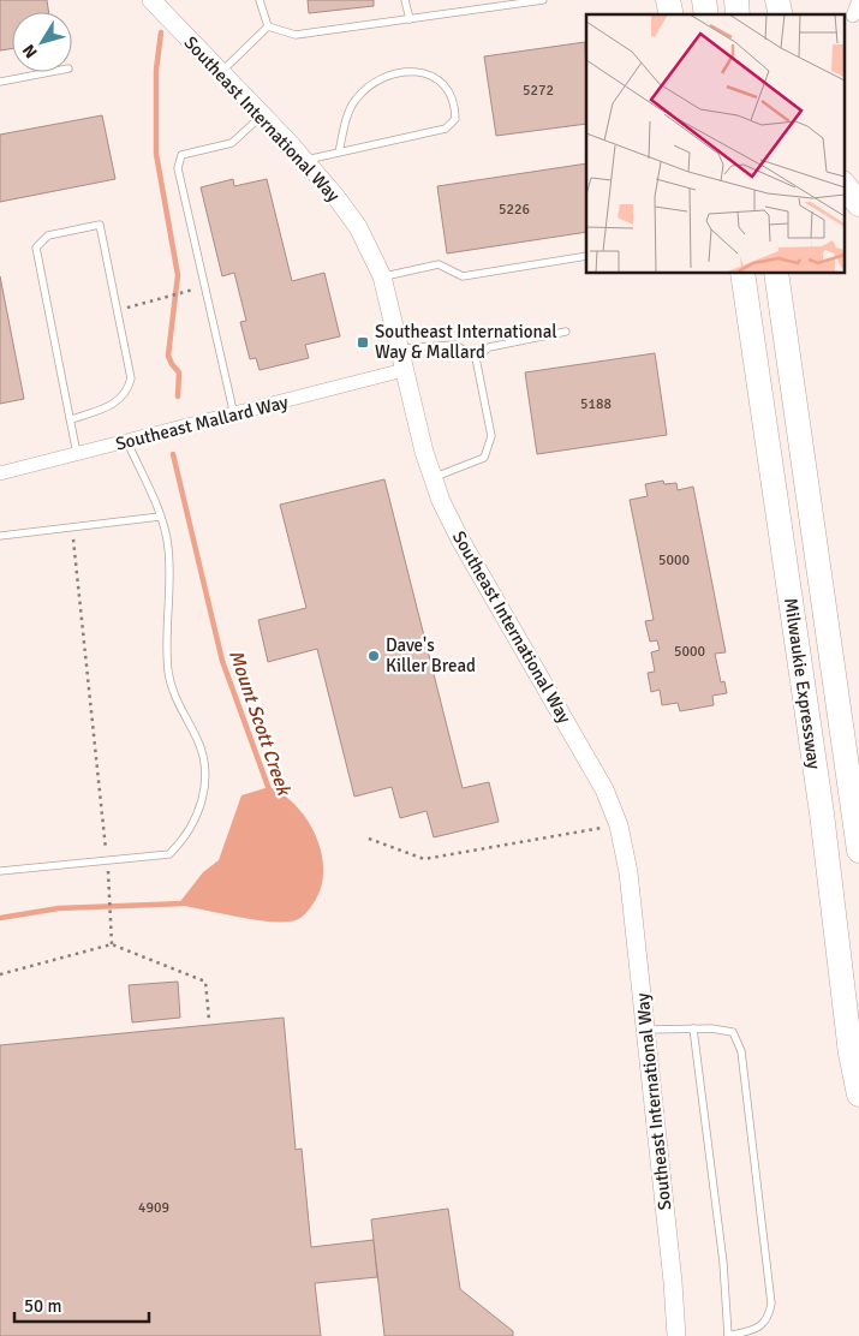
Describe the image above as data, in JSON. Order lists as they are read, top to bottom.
{
  "streets": {
    "highway": ["Milwaukie Expressway"],
    "street": ["Southeast International Way", "Southeast Mallard Way"]
  },
  "crossings": [
    ["Southeast International Way", "Southeast Mallard Way"]
  ],
  "water": ["Mount Scott Creek"],
  "places": {
    "transit": ["Southeast International Way & Mallard"],
    "other": ["Dave's Killer Bread"]
  },
  "house_numbers": [
    "5272",
    "5226",
    "5188",
    "5000",
    "5000",
    "4909"
  ],
  "scale_bar": "50 m",
  "north": "bottom left"
}
